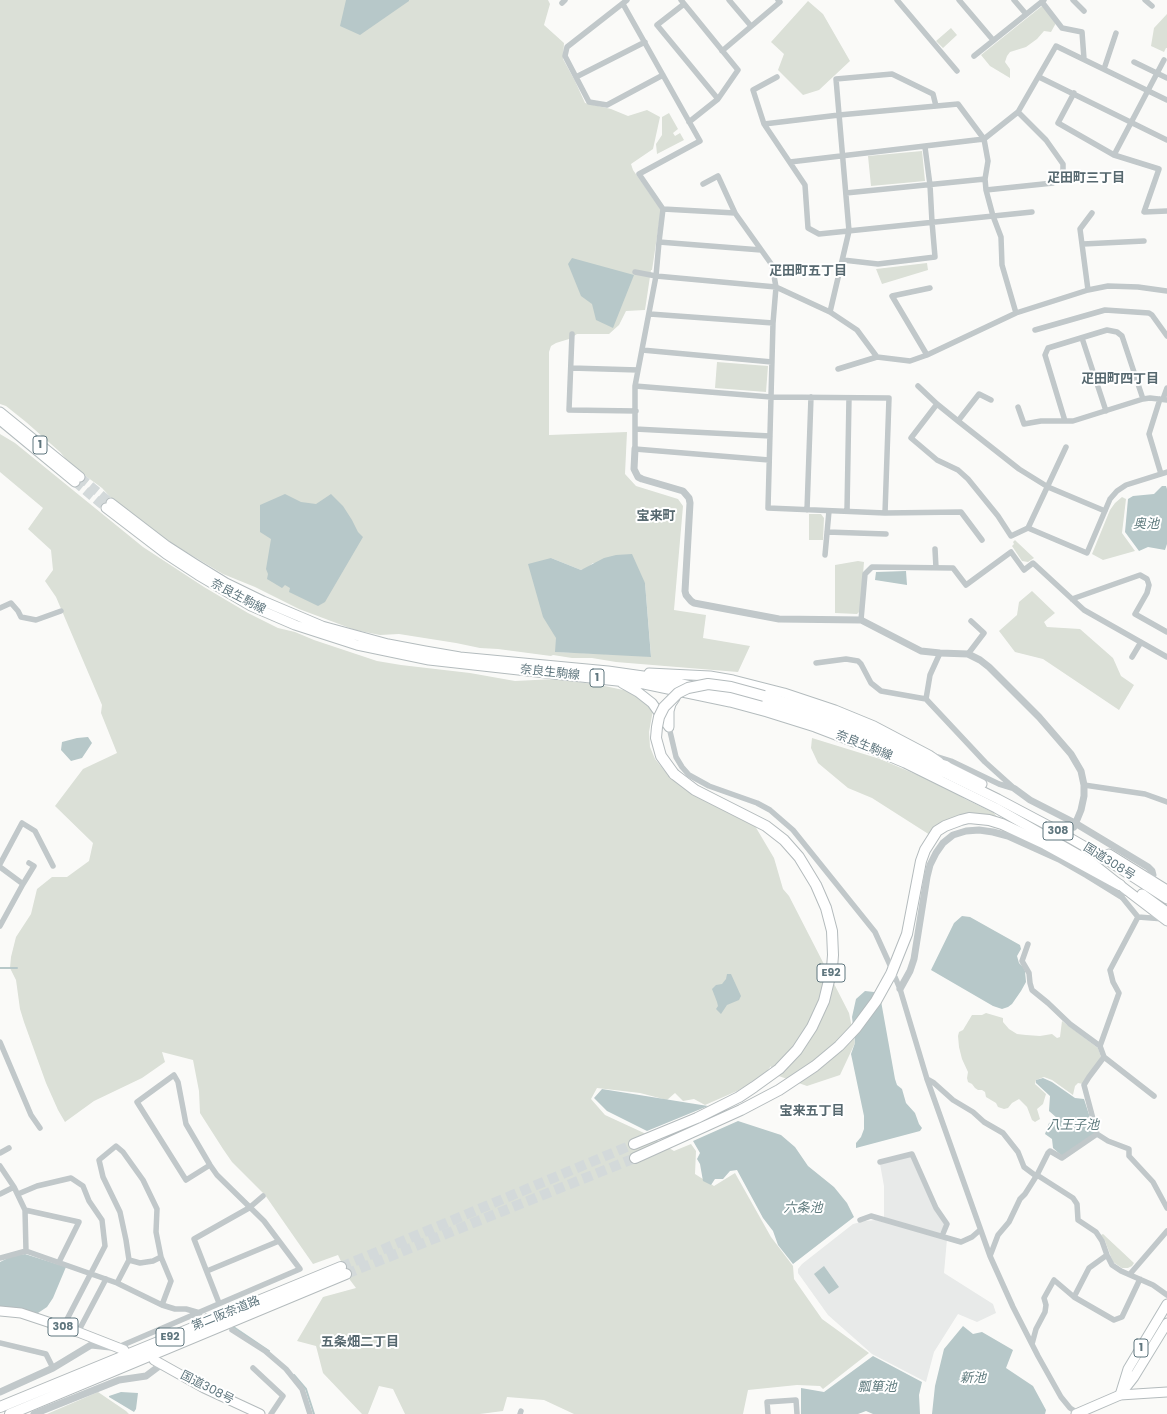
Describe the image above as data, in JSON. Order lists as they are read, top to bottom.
{
  "streets": {
    "highway": ["E92", "第二阪奈道路"],
    "main road": [
      "1",
      "奈良生駒線",
      "308",
      "国道308号"
    ]
  },
  "crossings": [
    ["奈良生駒線", "国道308号"],
    ["奈良生駒線", "E92"],
    ["国道308号", "E92"]
  ],
  "districts": [
    "疋田町三丁目",
    "疋田町五丁目",
    "疋田町四丁目",
    "宝来町",
    "宝来五丁目",
    "五条畑二丁目"
  ],
  "water": [
    "奥池",
    "八王子池",
    "六条池",
    "新池",
    "瓢箪池"
  ]
}
